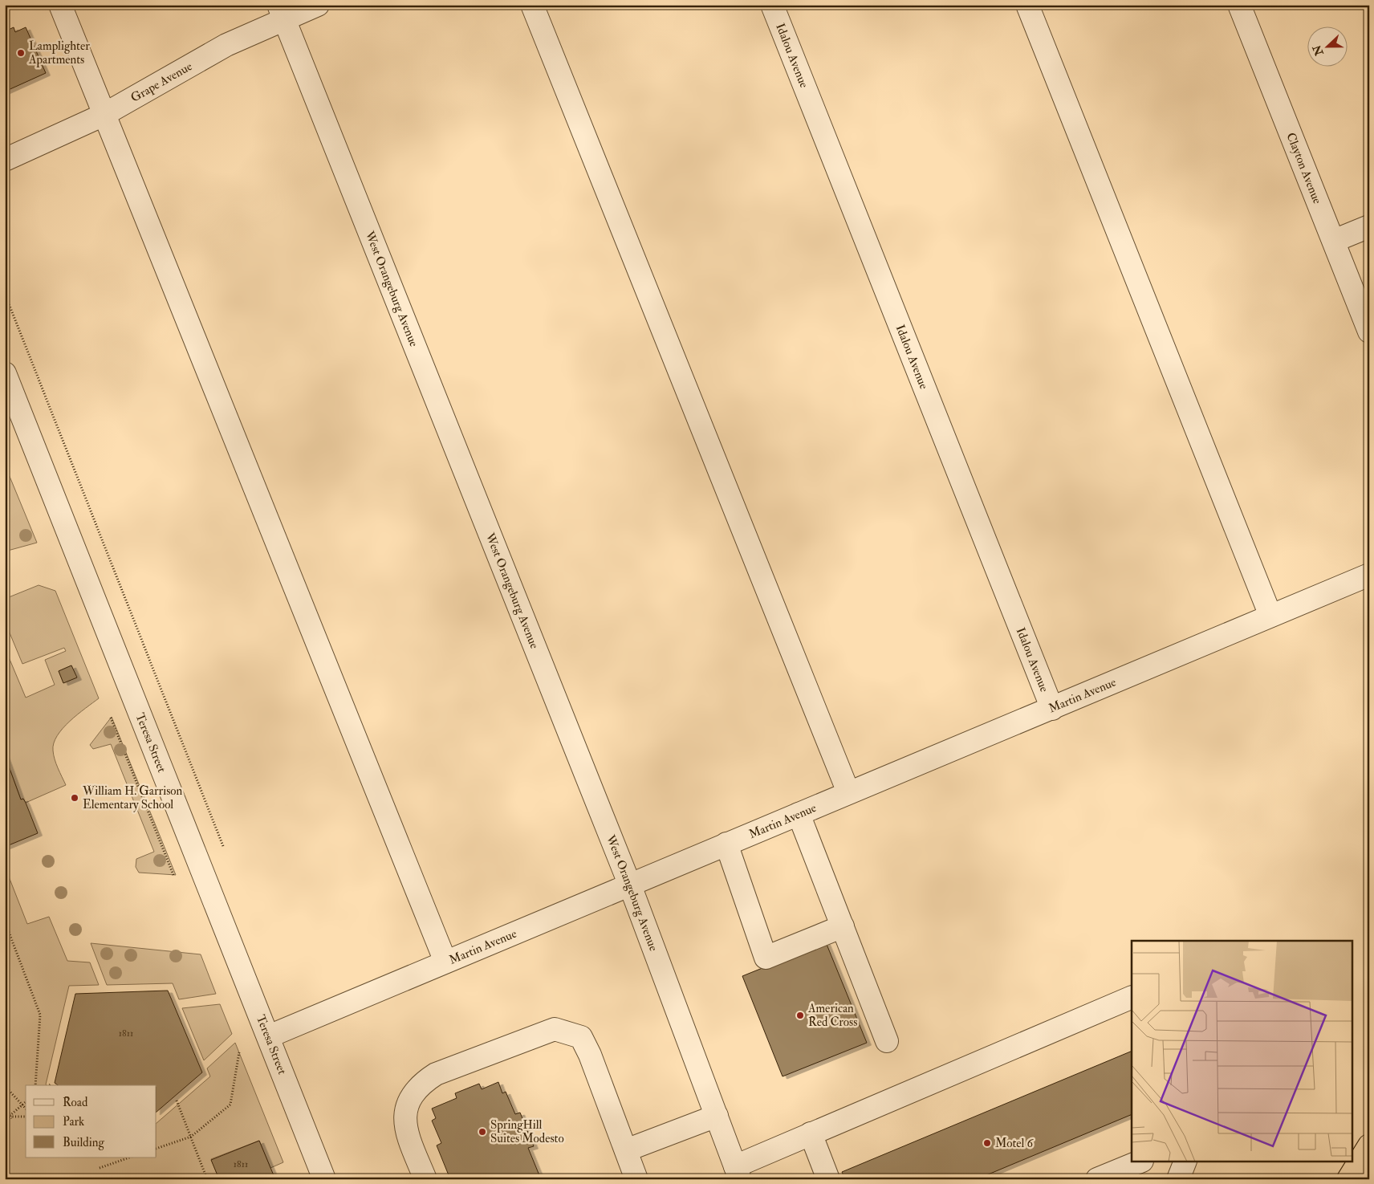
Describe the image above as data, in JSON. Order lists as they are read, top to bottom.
{
  "streets": {
    "street": [
      "Idalou Avenue",
      "Grape Avenue",
      "Clayton Avenue",
      "West Orangeburg Avenue",
      "Martin Avenue",
      "Teresa Street"
    ]
  },
  "crossings": [
    ["Idalou Avenue", "Martin Avenue"],
    ["Grape Avenue", "West Orangeburg Avenue"],
    ["West Orangeburg Avenue", "Martin Avenue"],
    ["Martin Avenue", "Teresa Street"]
  ],
  "places": [
    "Lamplighter Apartments",
    "William H. Garrison Elementary School",
    "American Red Cross",
    "SpringHill Suites Modesto",
    "Motel 6"
  ],
  "house_numbers": ["1811", "1811"],
  "legend": ["Road", "Park", "Building"],
  "north": "left"
}
